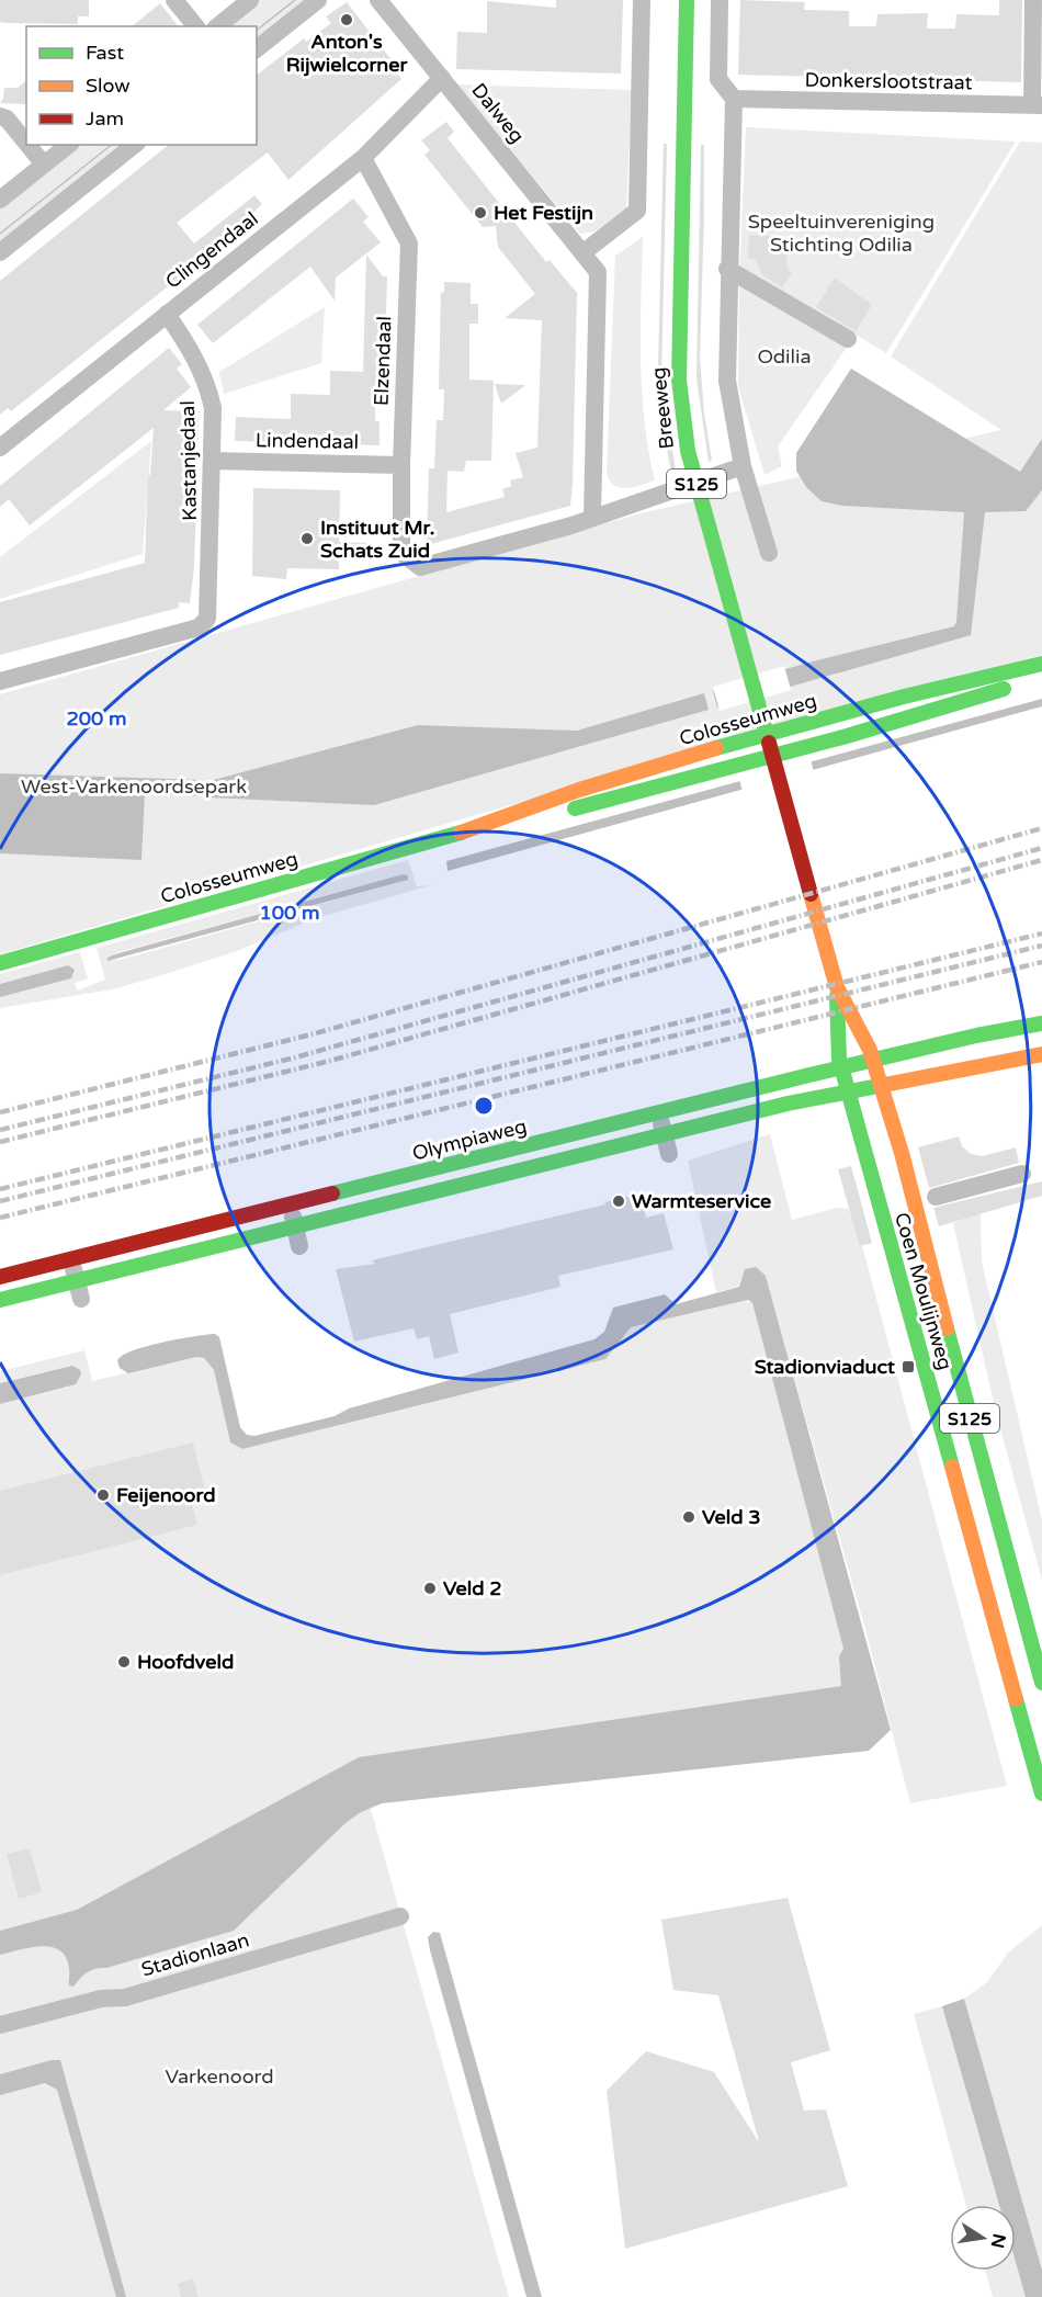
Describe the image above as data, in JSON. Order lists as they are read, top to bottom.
{
  "streets": {
    "main road": [
      "Breeweg",
      "S125",
      "Colosseumweg",
      "Olympiaweg",
      "Coen Moulijnweg"
    ],
    "street": [
      "Donkerslootstraat",
      "Dalweg",
      "Clingendaal",
      "Elzendaal",
      "Lindendaal",
      "Kastanjedaal",
      "Stadionlaan"
    ]
  },
  "crossings": [
    ["Dalweg", "Clingendaal"],
    ["Clingendaal", "Elzendaal"],
    ["Clingendaal", "Kastanjedaal"],
    ["Elzendaal", "Lindendaal"],
    ["Breeweg", "Coen Moulijnweg"],
    ["Lindendaal", "Kastanjedaal"]
  ],
  "parks": [
    "Speeltuinvereniging Stichting Odilia",
    "Odilia",
    "West-Varkenoordsepark",
    "Varkenoord"
  ],
  "places": {
    "other": [
      "Anton's Rijwielcorner",
      "Het Festijn",
      "Instituut Mr. Schats Zuid",
      "Warmteservice",
      "Feijenoord",
      "Veld 3",
      "Veld 2",
      "Hoofdveld"
    ],
    "transit": ["Stadionviaduct"]
  },
  "legend": ["Fast", "Slow", "Jam"],
  "north": "right",
  "rings": ["200 m", "100 m"]
}
